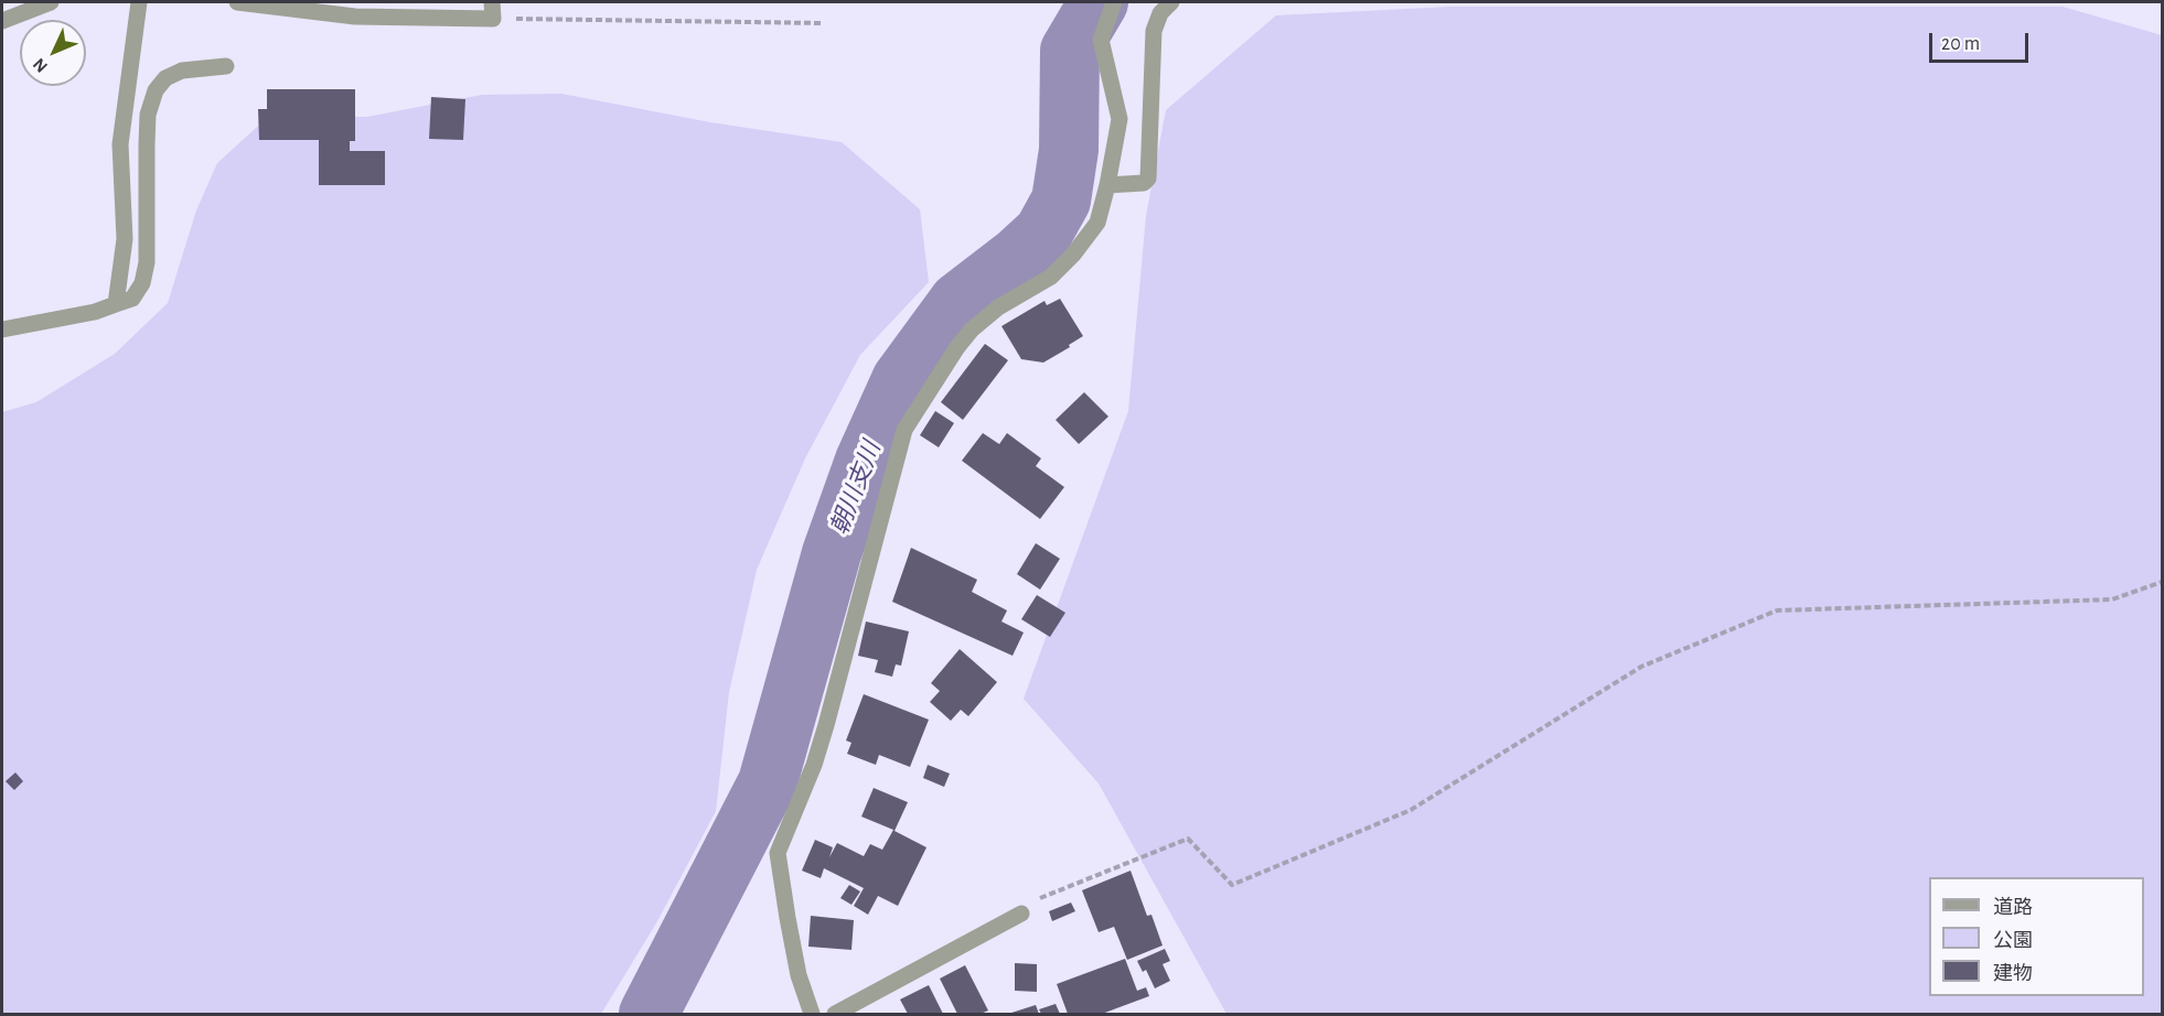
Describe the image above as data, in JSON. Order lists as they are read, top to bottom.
{
  "water": ["朝川支川"],
  "legend": ["道路", "公園", "建物"],
  "scale_bar": "20 m",
  "north": "bottom left"
}
